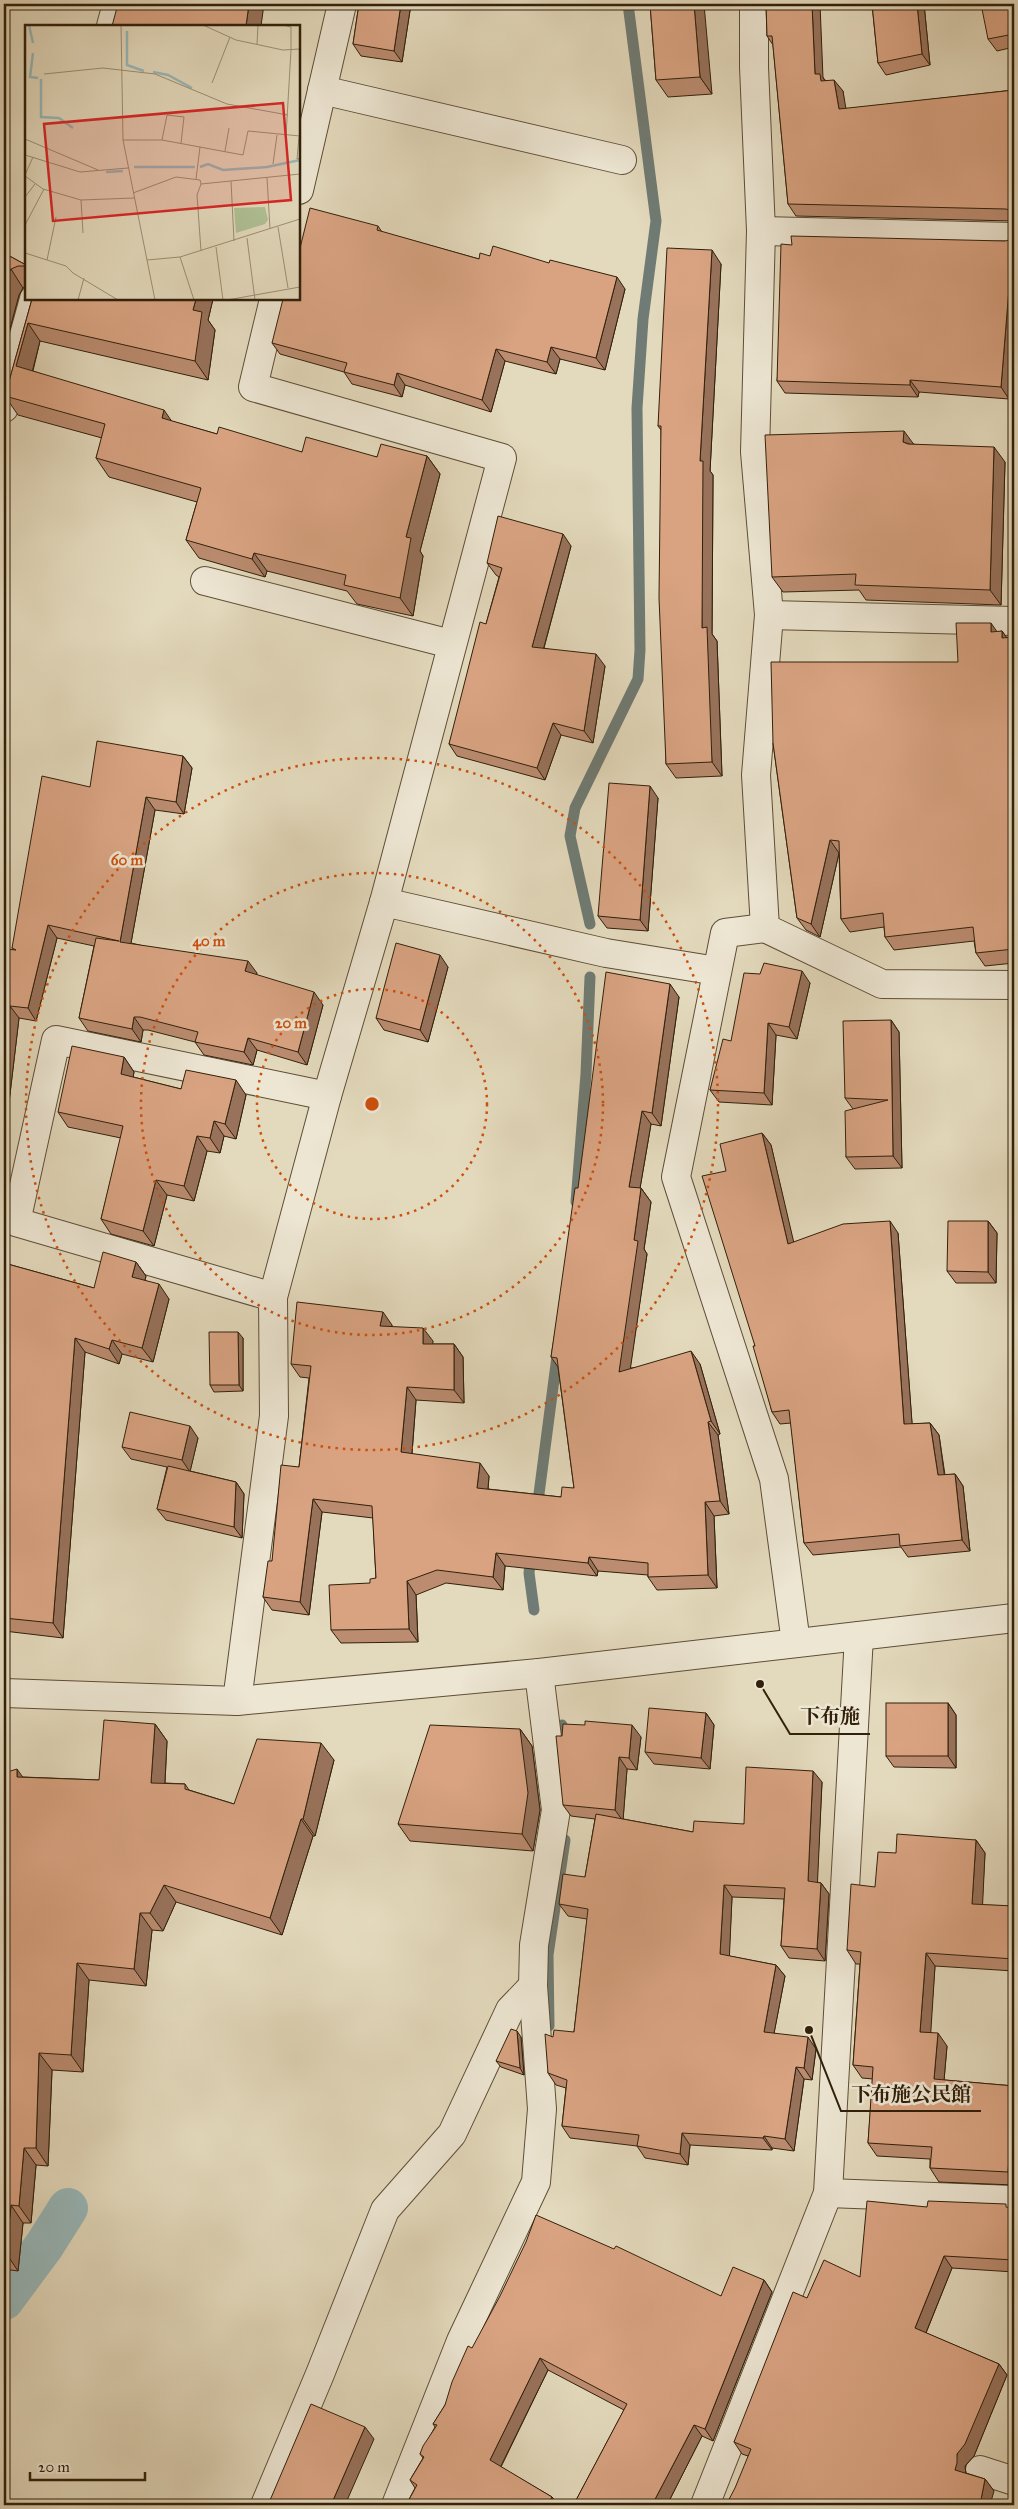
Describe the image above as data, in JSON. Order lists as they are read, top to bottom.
{
  "places": ["下布施", "下布施公民館"],
  "scale_bar": "20 m",
  "rings": ["60 m", "40 m", "20 m"]
}
